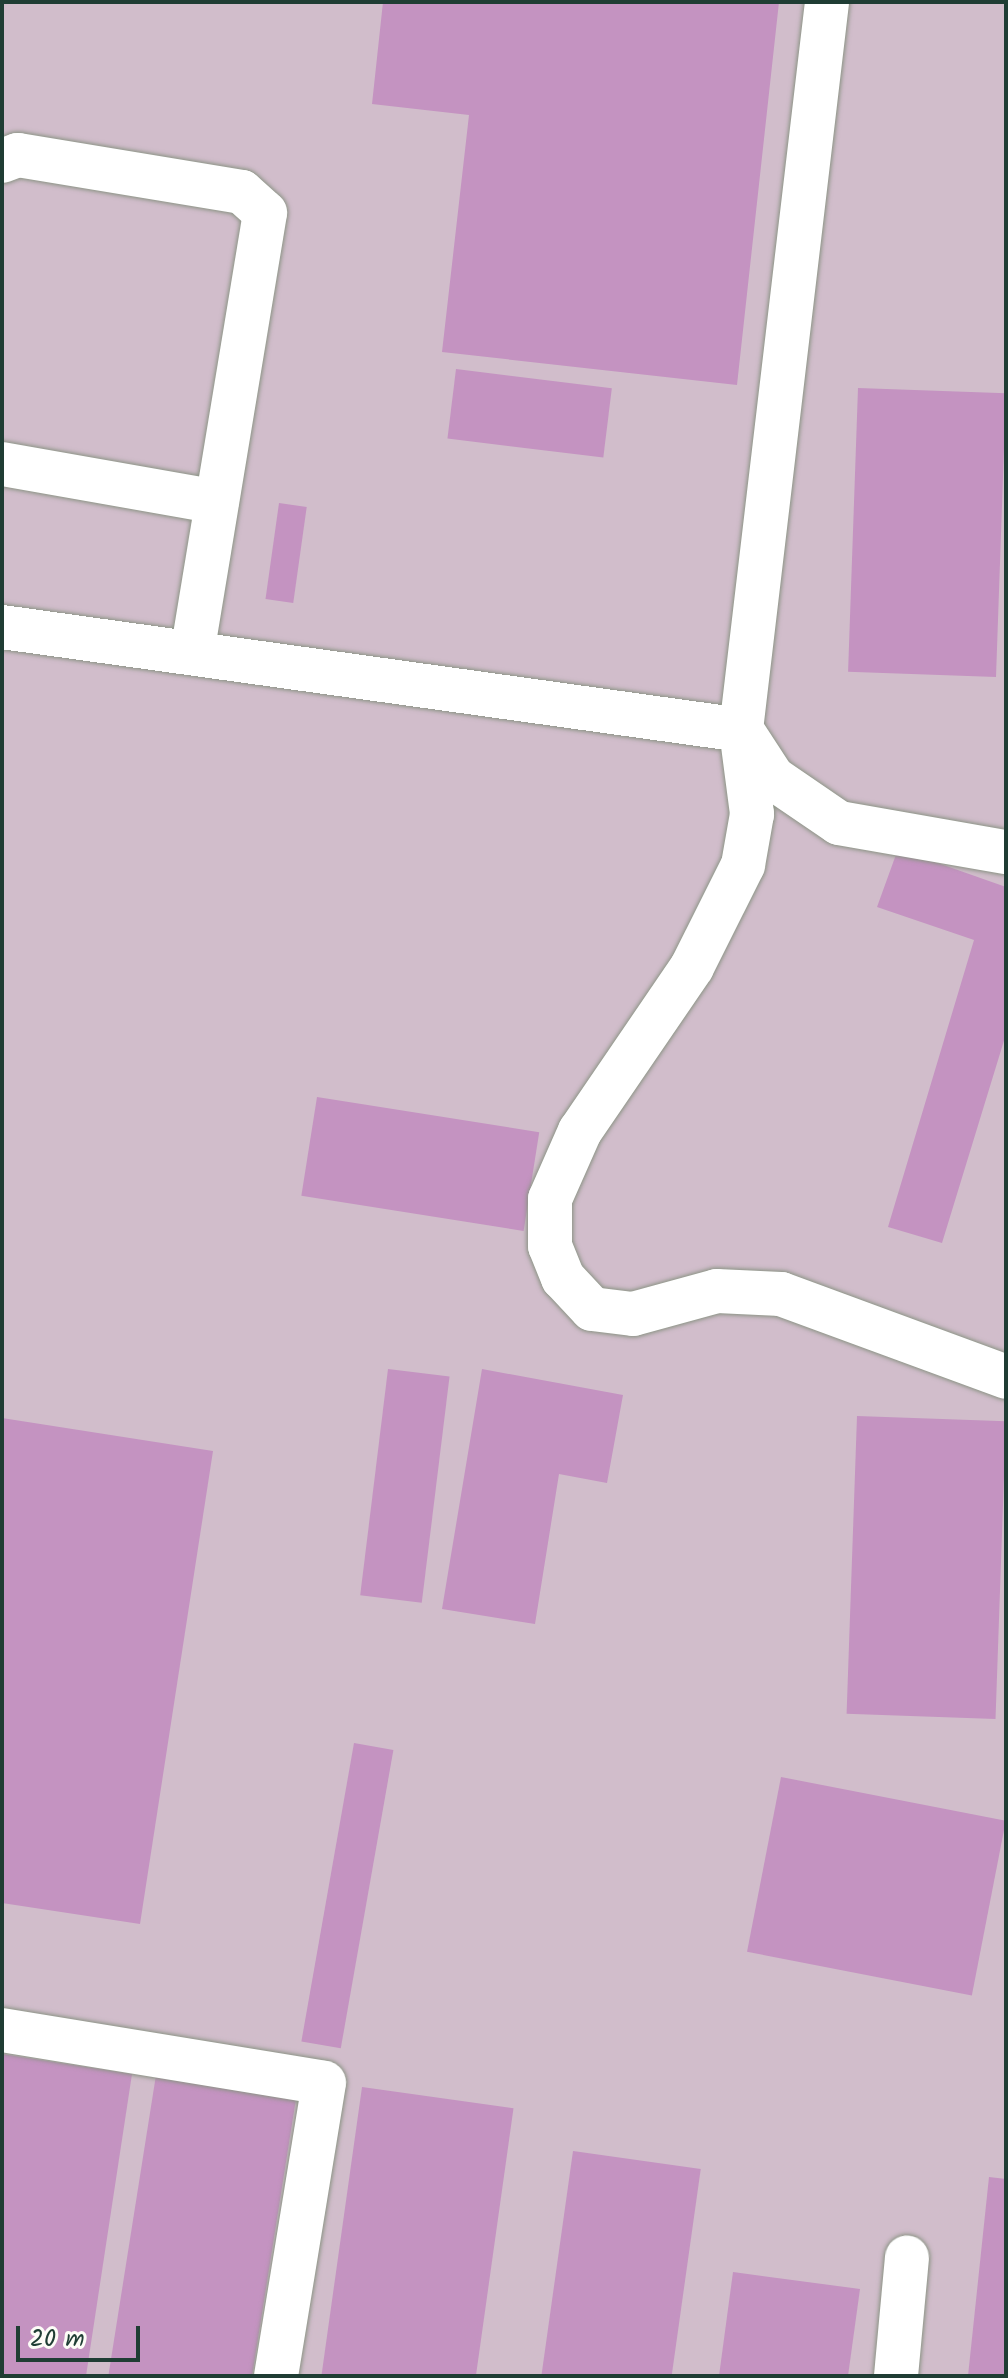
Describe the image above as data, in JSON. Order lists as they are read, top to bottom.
{
  "scale_bar": "20 m"
}
